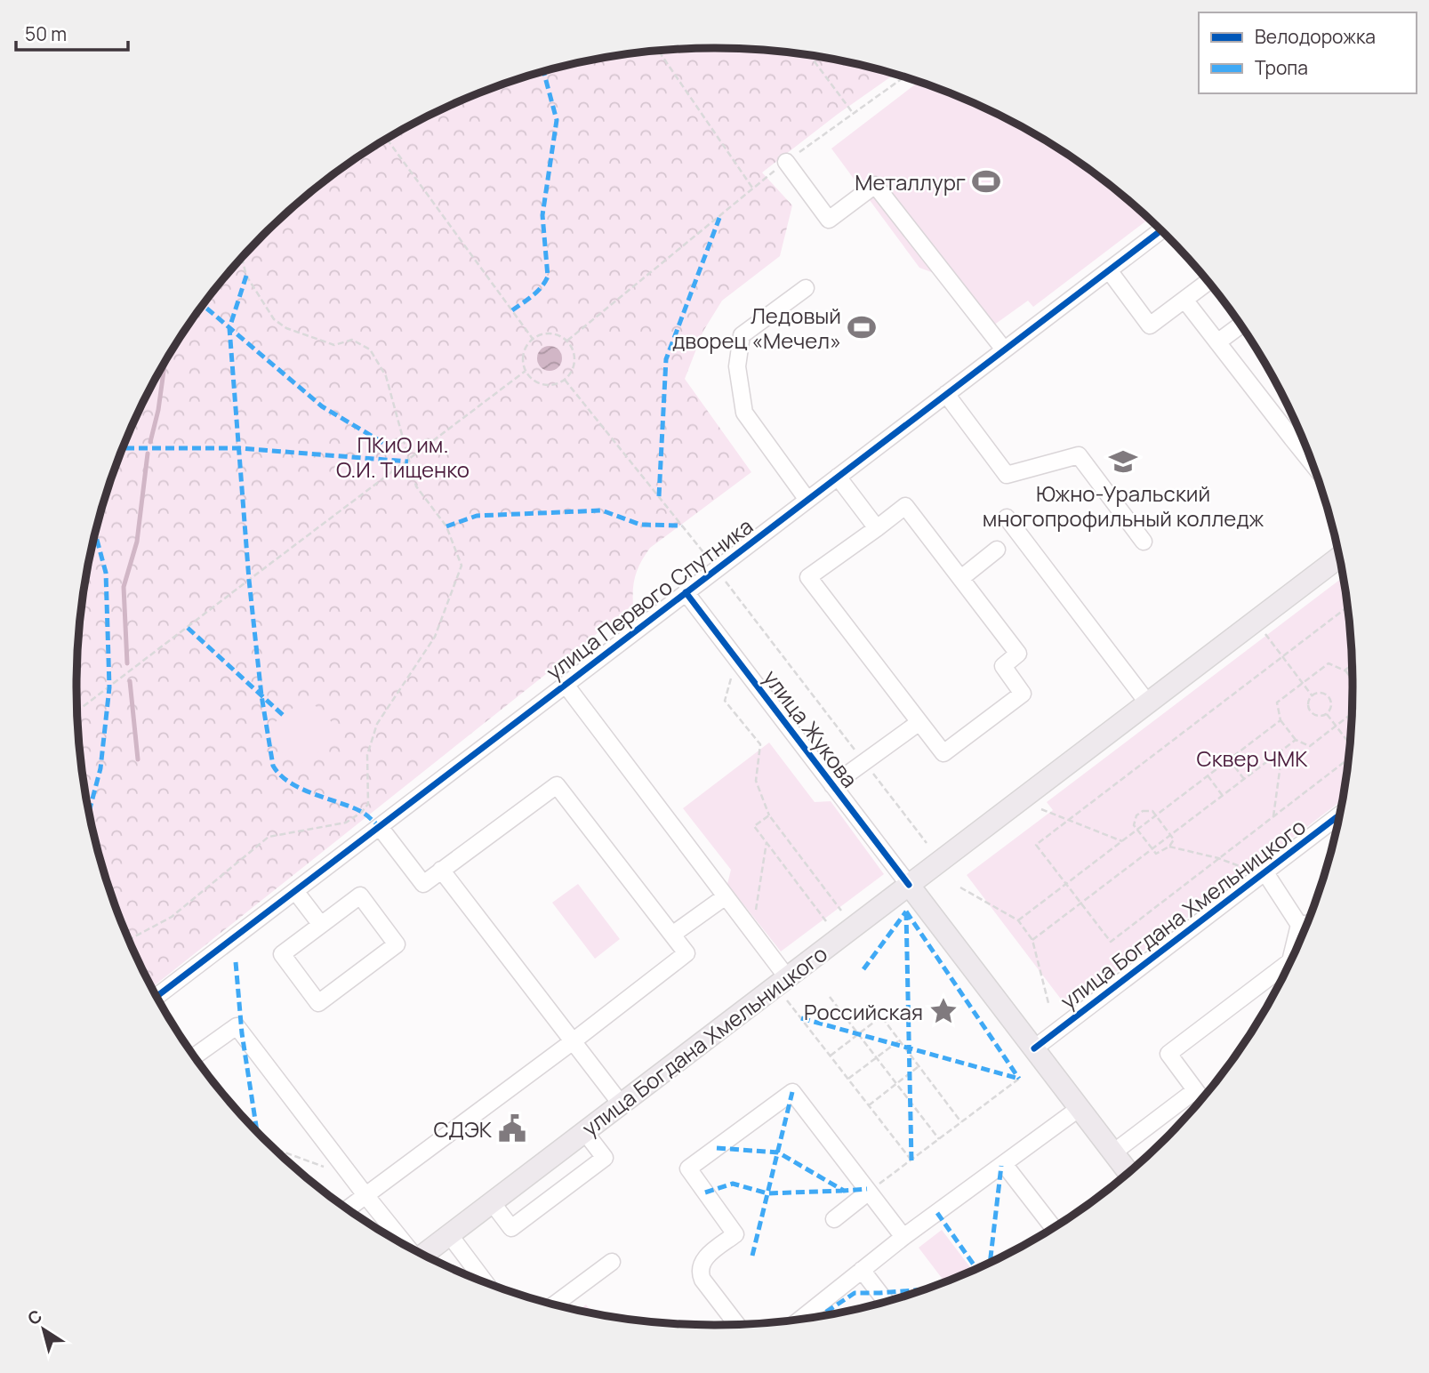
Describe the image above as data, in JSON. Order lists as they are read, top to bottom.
{
  "streets": {
    "main road": ["улица Жукова", "улица Богдана Хмельницкого"],
    "street": ["улица Первого Спутника"]
  },
  "crossings": [
    ["улица Первого Спутника", "улица Жукова"],
    ["улица Жукова", "улица Богдана Хмельницкого"]
  ],
  "parks": ["ПКиО им. О.И. Тищенко", "Сквер ЧМК"],
  "places": {
    "sports": ["Металлург", "Ледовый дворец «Мечел»"],
    "school or university": ["Южно-Уральский многопрофильный колледж"],
    "place": ["Российская"],
    "public building": ["СДЭК"]
  },
  "legend": ["Велодорожка", "Тропа"],
  "scale_bar": "50 m",
  "north": "top left"
}
